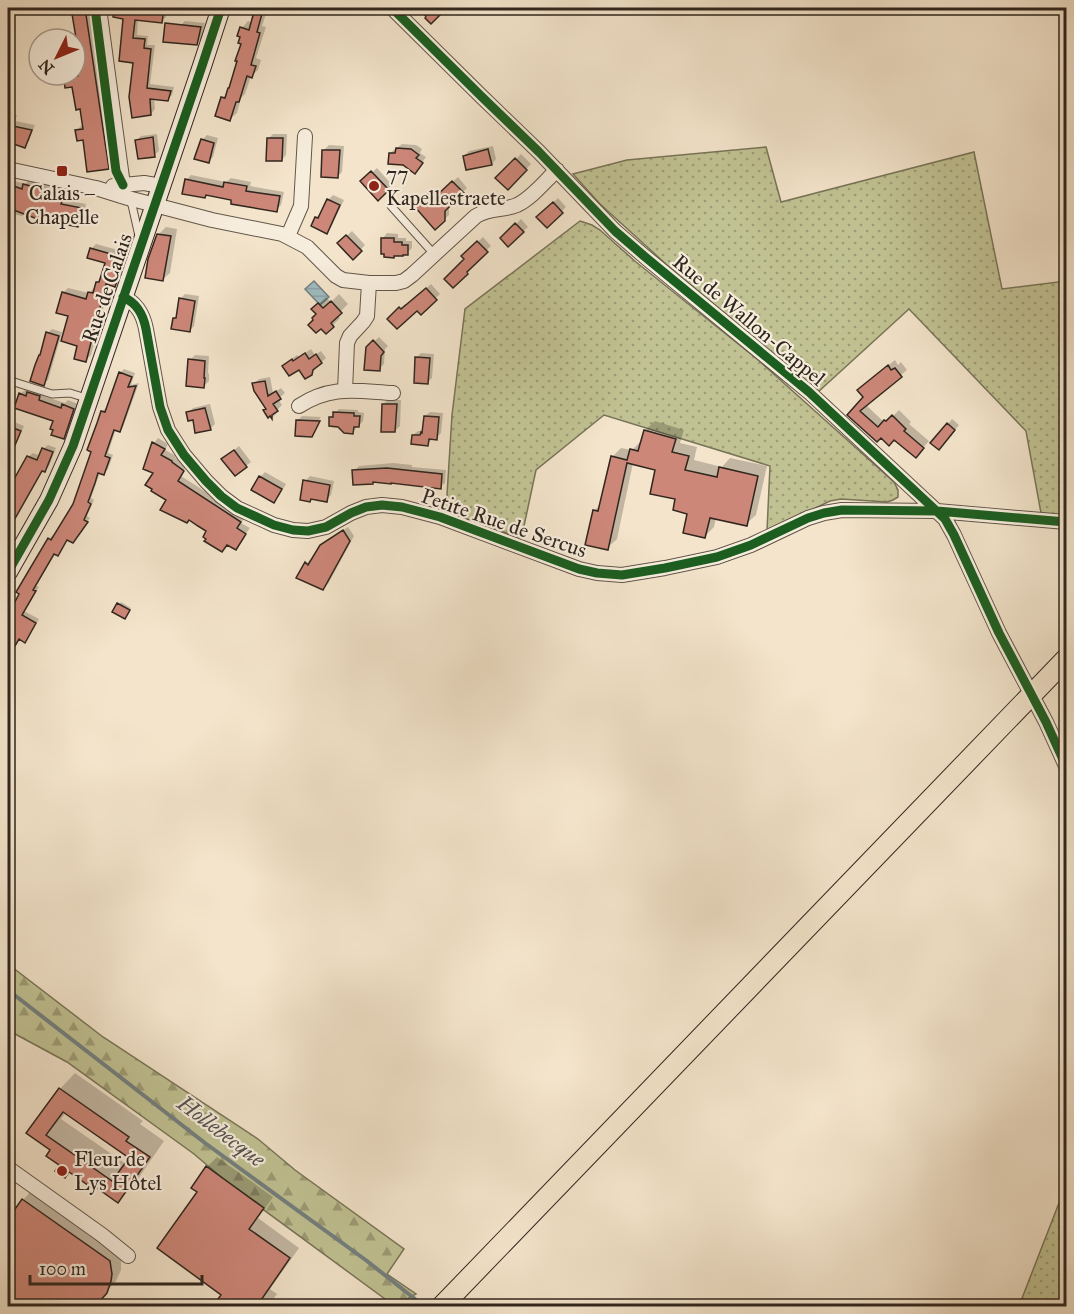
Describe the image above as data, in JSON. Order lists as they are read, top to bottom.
{
  "streets": {
    "street": ["Rue de Calais", "Rue de Wallon-Cappel", "Petite Rue de Sercus"]
  },
  "crossings": [
    ["Rue de Calais", "Petite Rue de Sercus"],
    ["Rue de Wallon-Cappel", "Petite Rue de Sercus"]
  ],
  "water": ["Hollebecque"],
  "places": {
    "transit": ["Calais – Chapelle"],
    "other": ["77 Kapellestraete", "Fleur de Lys Hôtel"]
  },
  "scale_bar": "100 m",
  "north": "bottom left"
}
